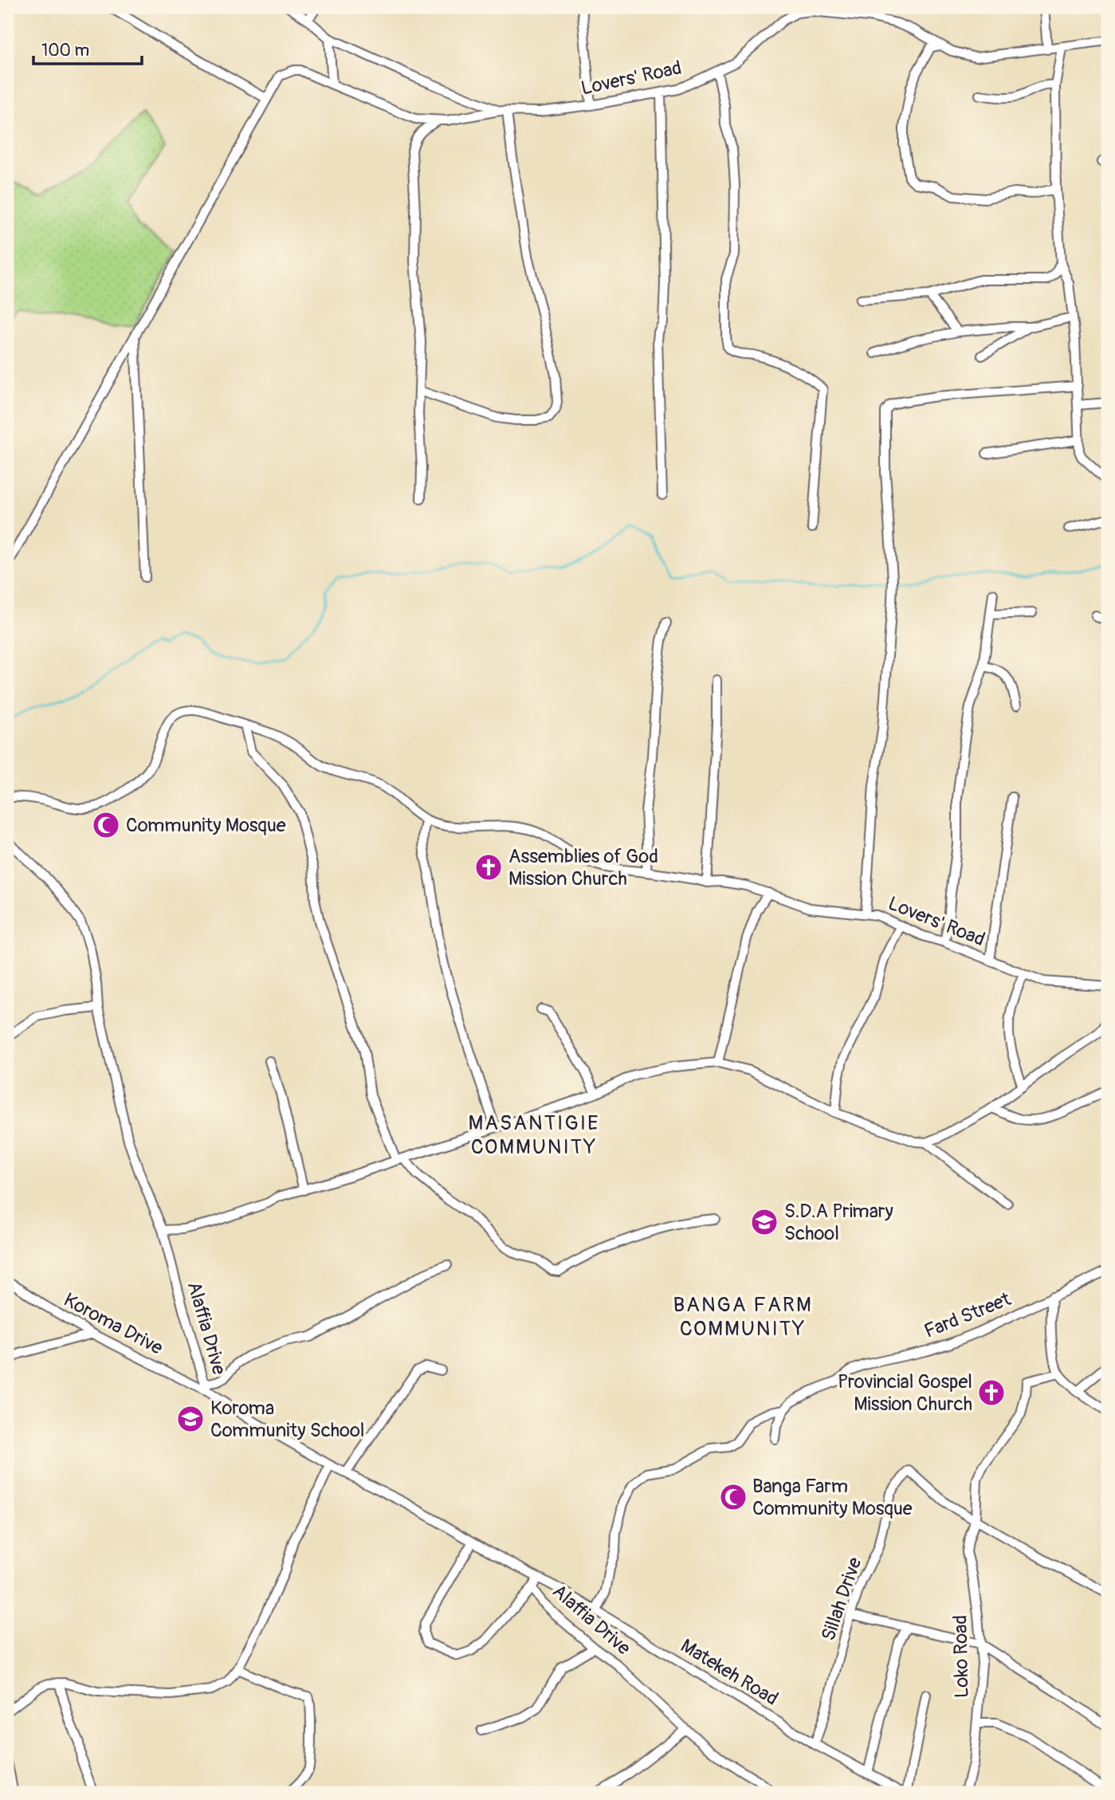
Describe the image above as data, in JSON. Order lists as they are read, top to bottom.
{
  "streets": {
    "street": [
      "Lovers' Road",
      "Fard Street",
      "Koroma Drive",
      "Alaffia Drive",
      "Sillah Drive",
      "Loko Road",
      "Matekeh Road"
    ]
  },
  "crossings": [
    ["Koroma Drive", "Alaffia Drive"],
    ["Alaffia Drive", "Matekeh Road"],
    ["Sillah Drive", "Loko Road"],
    ["Sillah Drive", "Matekeh Road"]
  ],
  "districts": ["MASANTIGIE COMMUNITY", "BANGA FARM COMMUNITY"],
  "places": {
    "mosque": ["Community Mosque", "Banga Farm Community Mosque"],
    "church": ["Assemblies of God Mission Church", "Provincial Gospel Mission Church"],
    "school or university": ["S.D.A Primary School", "Koroma Community School"]
  },
  "scale_bar": "100 m"
}
